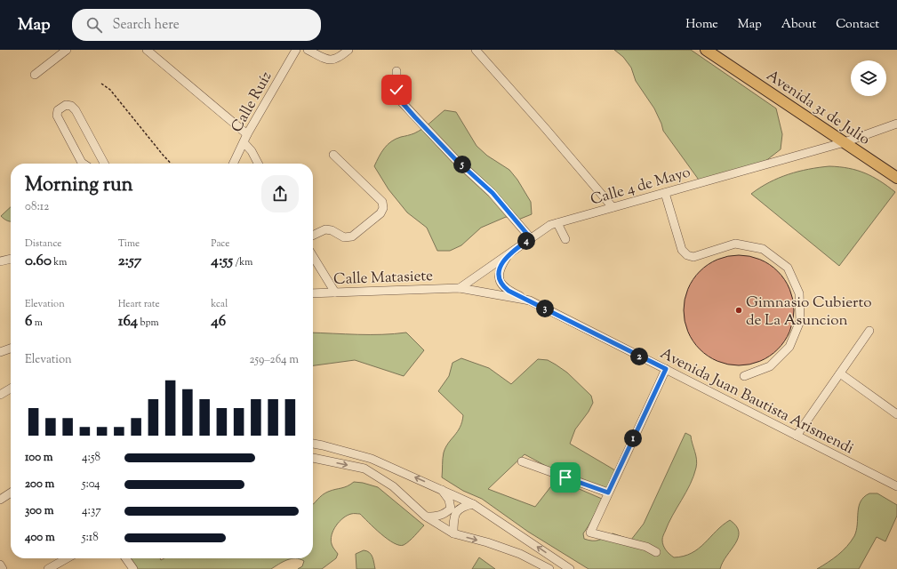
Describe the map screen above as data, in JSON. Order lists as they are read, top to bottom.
{
  "streets": {
    "main road": ["Avenida 31 de Julio"],
    "street": [
      "Calle Ruíz",
      "Calle 4 de Mayo",
      "Calle Matasiete",
      "Avenida Juan Bautista Arismendi"
    ]
  },
  "crossings": [
    ["Avenida 31 de Julio", "Calle 4 de Mayo"],
    ["Calle 4 de Mayo", "Calle Matasiete"],
    ["Calle 4 de Mayo", "Avenida Juan Bautista Arismendi"],
    ["Calle Matasiete", "Avenida Juan Bautista Arismendi"]
  ],
  "places": ["Gimnasio Cubierto de La Asuncion"],
  "page": {
    "header": "Map",
    "search": "Search here",
    "nav": [
      "Home",
      "Map",
      "About",
      "Contact"
    ],
    "pins": [
      "5",
      "4",
      "3",
      "2",
      "1"
    ],
    "heading": ["Morning run", "08:12"],
    "stats": [
      ["Distance", "0.60 km"],
      ["Time", "2:57"],
      ["Pace", "4:55 /km"],
      ["Elevation", "6 m"],
      ["Heart rate", "164 bpm"],
      ["kcal", "46"]
    ],
    "chart": ["Elevation", "259–264 m"],
    "list": [
      {
        "name": "100 m",
        "note": "4:58"
      },
      {
        "name": "200 m",
        "note": "5:04"
      },
      {
        "name": "300 m",
        "note": "4:37"
      },
      {
        "name": "400 m",
        "note": "5:18"
      }
    ]
  }
}
